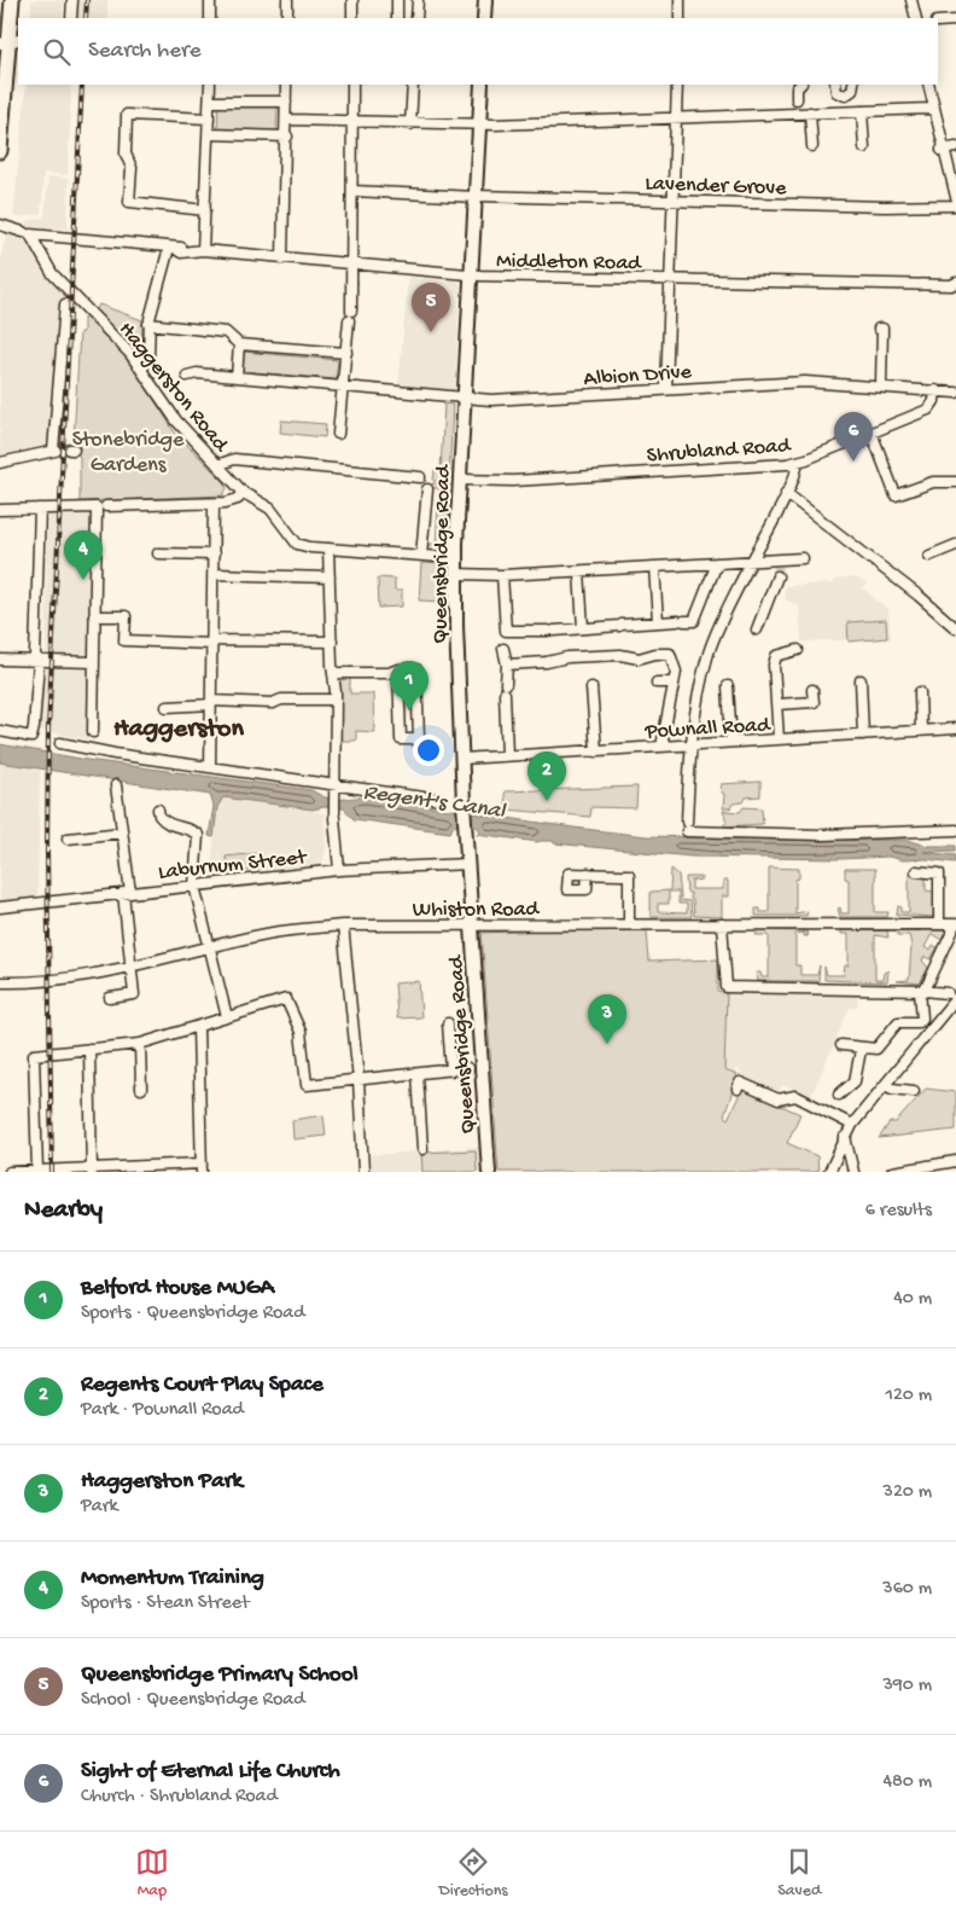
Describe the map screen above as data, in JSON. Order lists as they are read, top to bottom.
{
  "streets": {
    "main road": ["Queensbridge Road"],
    "street": [
      "Lavender Grove",
      "Middleton Road",
      "Albion Drive",
      "Haggerston Road",
      "Shrubland Road",
      "Pownall Road",
      "Laburnum Street",
      "Whiston Road"
    ]
  },
  "crossings": [
    ["Lavender Grove", "Queensbridge Road"],
    ["Middleton Road", "Haggerston Road"],
    ["Middleton Road", "Queensbridge Road"],
    ["Albion Drive", "Shrubland Road"],
    ["Albion Drive", "Queensbridge Road"],
    ["Haggerston Road", "Queensbridge Road"],
    ["Shrubland Road", "Queensbridge Road"],
    ["Queensbridge Road", "Pownall Road"],
    ["Queensbridge Road", "Laburnum Street"],
    ["Queensbridge Road", "Whiston Road"]
  ],
  "districts": ["Haggerston"],
  "water": ["Regent's Canal"],
  "parks": ["Stonebridge Gardens"],
  "page": {
    "search": "Search here",
    "pins": [
      "5",
      "6",
      "4",
      "1",
      "2",
      "3"
    ],
    "heading": ["Nearby", "6 results"],
    "list": [
      {
        "mark": "1",
        "name": "Belford House MUGA",
        "note": "Sports · Queensbridge Road",
        "value": "40 m"
      },
      {
        "mark": "2",
        "name": "Regents Court Play Space",
        "note": "Park · Pownall Road",
        "value": "120 m"
      },
      {
        "mark": "3",
        "name": "Haggerston Park",
        "note": "Park",
        "value": "320 m"
      },
      {
        "mark": "4",
        "name": "Momentum Training",
        "note": "Sports · Stean Street",
        "value": "360 m"
      },
      {
        "mark": "5",
        "name": "Queensbridge Primary School",
        "note": "School · Queensbridge Road",
        "value": "390 m"
      },
      {
        "mark": "6",
        "name": "Sight of Eternal Life Church",
        "note": "Church · Shrubland Road",
        "value": "480 m"
      }
    ],
    "nav": ["Map", "Directions", "Saved"]
  }
}
